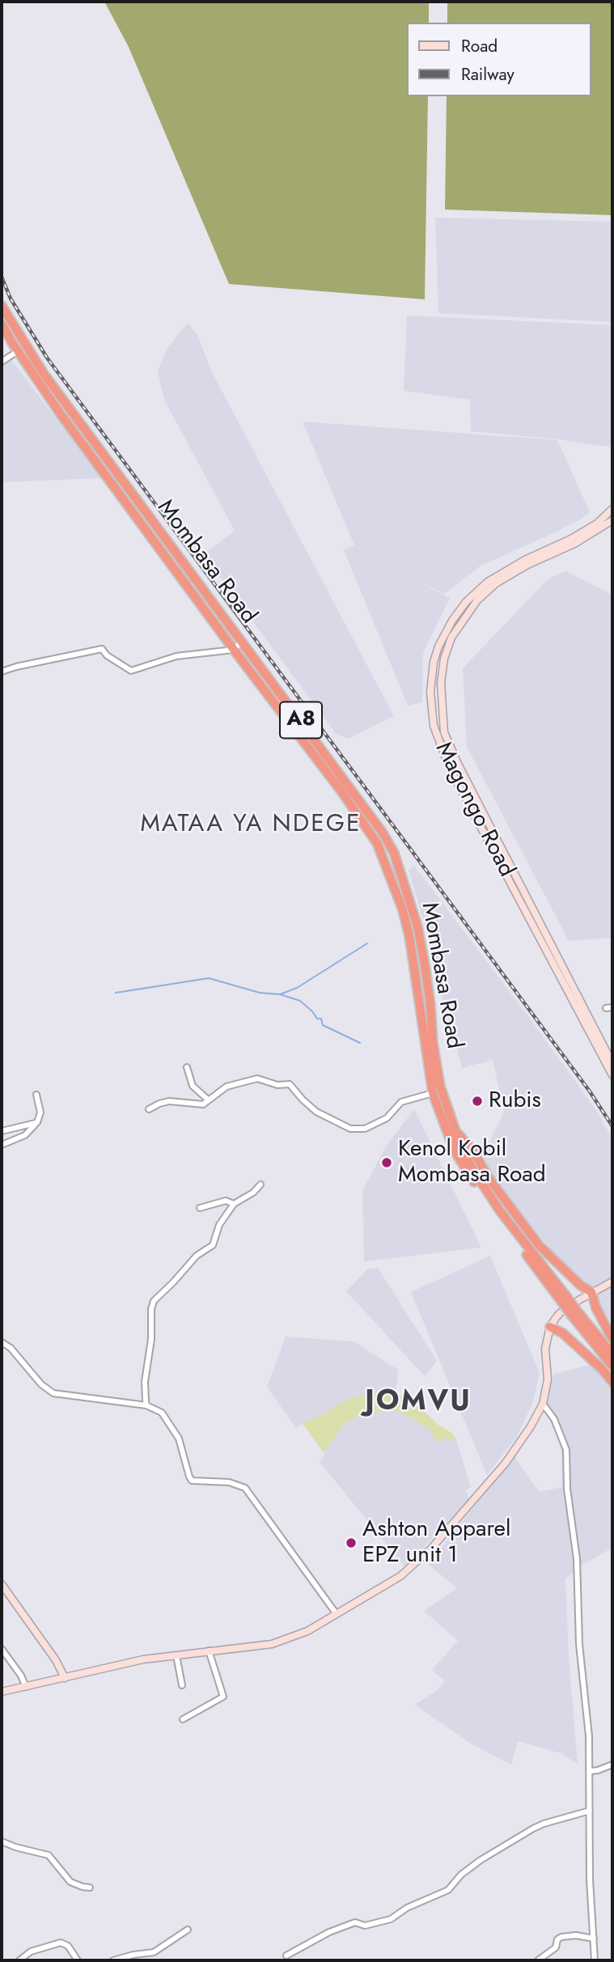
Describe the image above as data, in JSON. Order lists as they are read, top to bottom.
{
  "streets": {
    "highway": ["Mombasa Road", "A8"],
    "main road": ["Magongo Road"]
  },
  "districts": ["MATAA YA NDEGE", "JOMVU"],
  "places": ["Rubis", "Kenol Kobil Mombasa Road", "Ashton Apparel EPZ unit 1"],
  "legend": ["Road", "Railway"]
}
